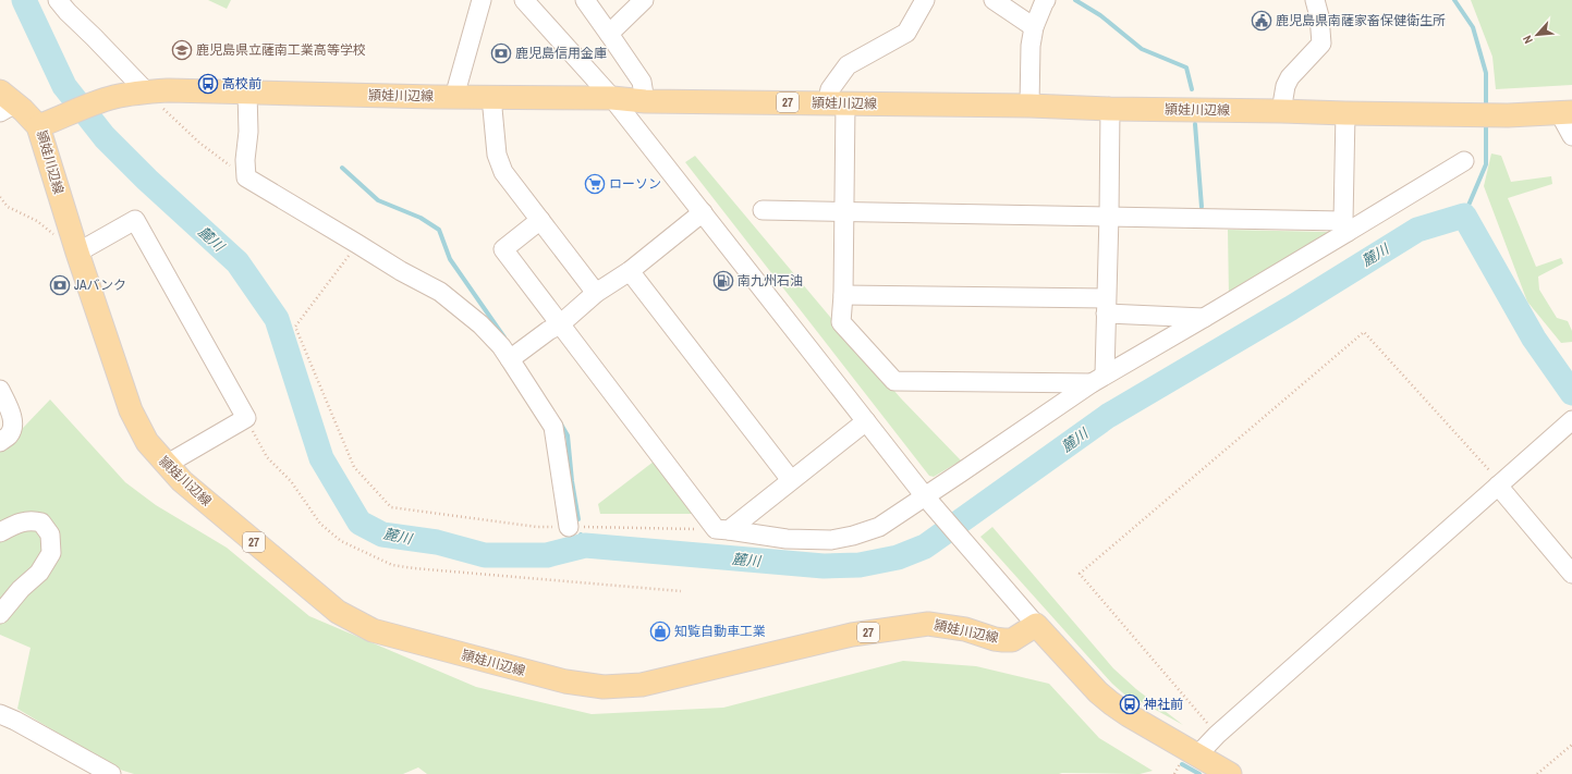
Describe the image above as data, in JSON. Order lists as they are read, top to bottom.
{
  "streets": {
    "main road": ["頴娃川辺線", "27"]
  },
  "water": ["麓川"],
  "places": {
    "public building": ["鹿児島県南薩家畜保健衛生所"],
    "school or university": ["鹿児島県立薩南工業高等学校"],
    "bank": ["鹿児島信用金庫", "JAバンク"],
    "bus stop": ["高校前", "神社前"],
    "supermarket": ["ローソン"],
    "fuel station": ["南九州石油"],
    "shop": ["知覧自動車工業"]
  },
  "north": "bottom left"
}
